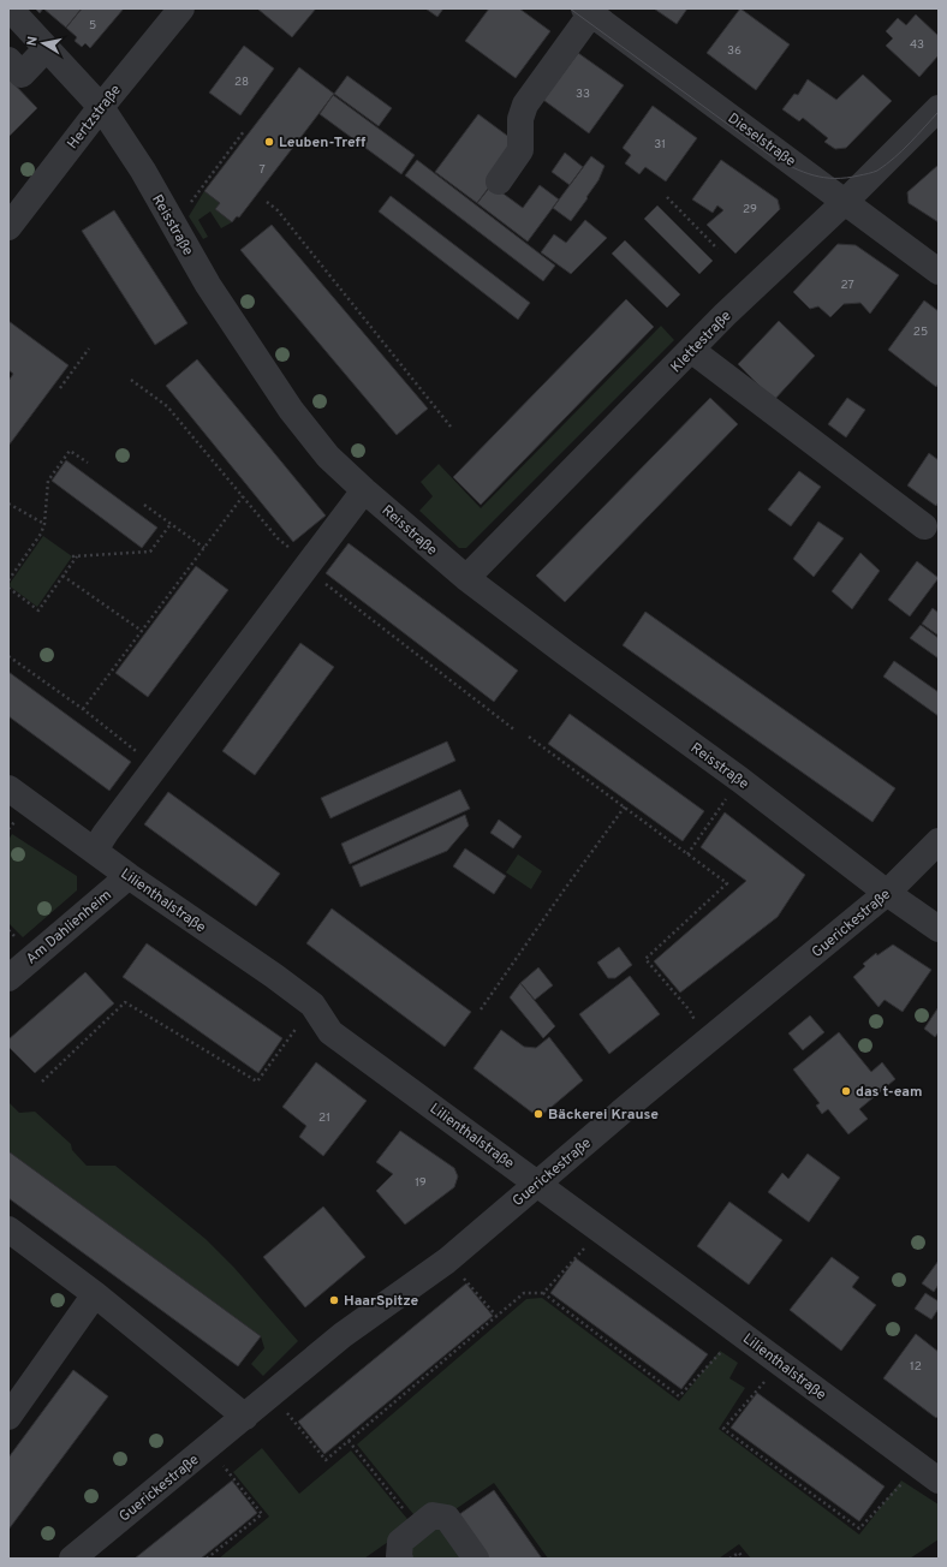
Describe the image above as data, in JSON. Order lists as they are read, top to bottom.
{
  "streets": {
    "street": [
      "Hertzstraße",
      "Dieselstraße",
      "Reisstraße",
      "Klettestraße",
      "Lilienthalstraße",
      "Guerickestraße",
      "Am Dahlienheim"
    ]
  },
  "crossings": [
    ["Hertzstraße", "Reisstraße"],
    ["Dieselstraße", "Klettestraße"],
    ["Reisstraße", "Klettestraße"],
    ["Reisstraße", "Guerickestraße"],
    ["Lilienthalstraße", "Guerickestraße"],
    ["Lilienthalstraße", "Am Dahlienheim"]
  ],
  "places": [
    "Leuben-Treff",
    "das t-eam",
    "Bäckerei Krause",
    "HaarSpitze"
  ],
  "house_numbers": [
    "5",
    "43",
    "36",
    "28",
    "33",
    "31",
    "7",
    "29",
    "27",
    "25",
    "21",
    "19",
    "12"
  ],
  "north": "left"
}
